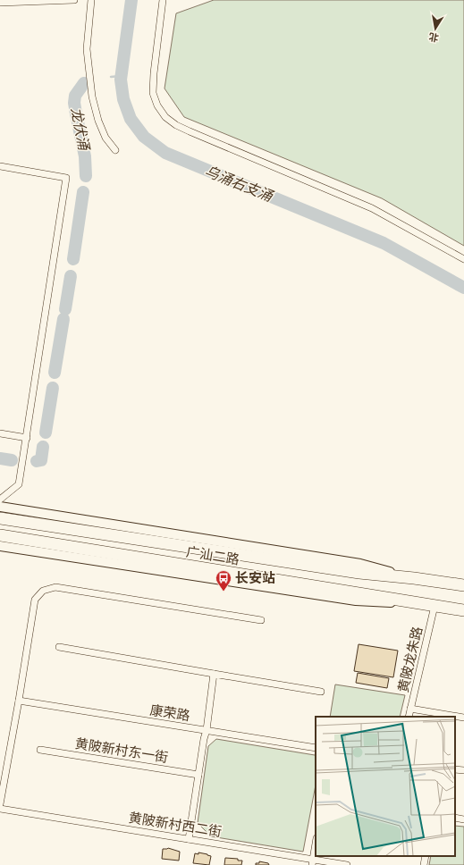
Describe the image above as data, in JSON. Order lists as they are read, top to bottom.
{
  "streets": {
    "highway": ["广汕二路"],
    "street": [
      "黄陂龙朱路",
      "康荣路",
      "黄陂新村东一街",
      "黄陂新村西二街"
    ]
  },
  "crossings": [
    ["广汕二路", "黄陂龙朱路"]
  ],
  "water": ["龙伏涌", "乌涌右支涌"],
  "places": {
    "bus stop": ["长安站"]
  },
  "north": "bottom"
}
